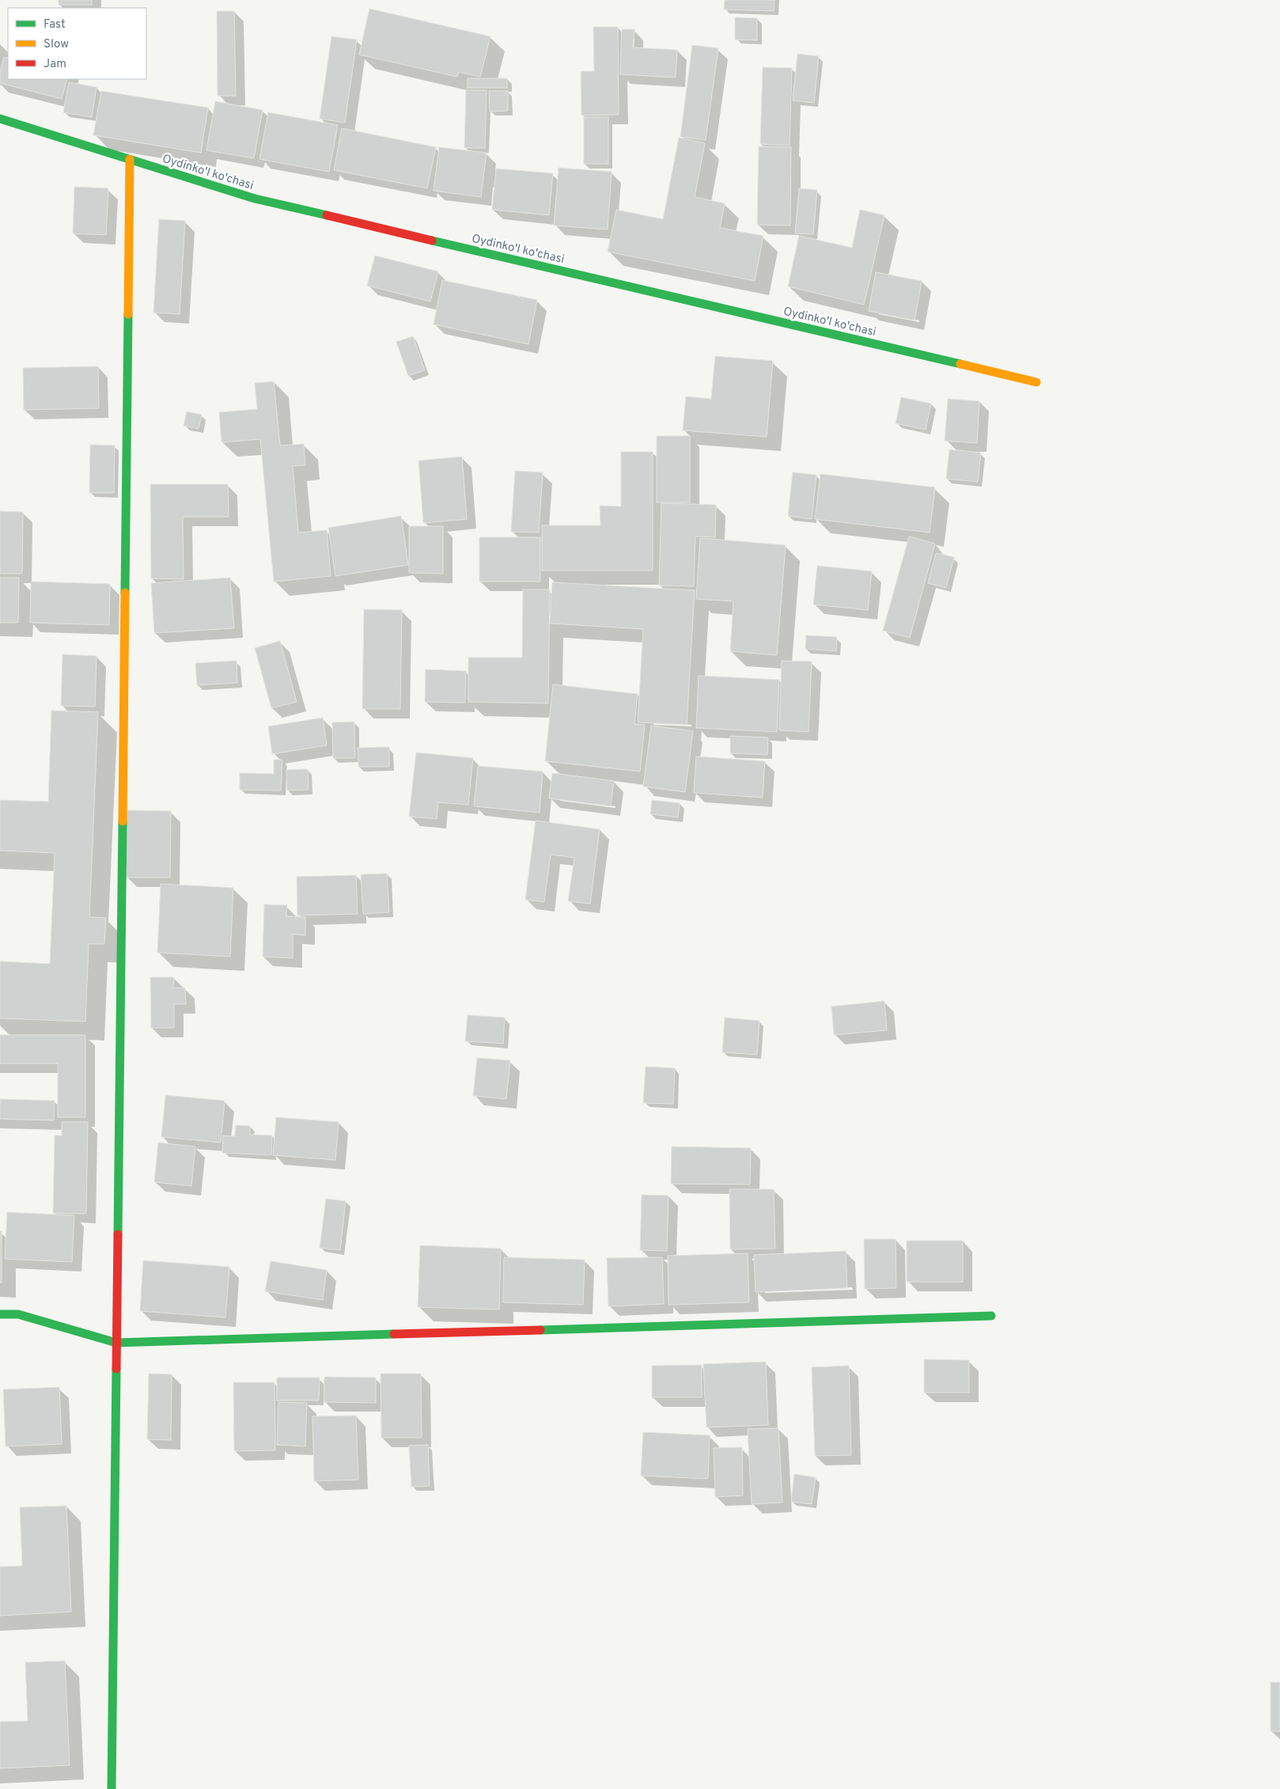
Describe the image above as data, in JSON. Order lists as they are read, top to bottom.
{
  "streets": {
    "street": ["Oydinko'l ko'chasi"]
  },
  "legend": ["Fast", "Slow", "Jam"]
}
